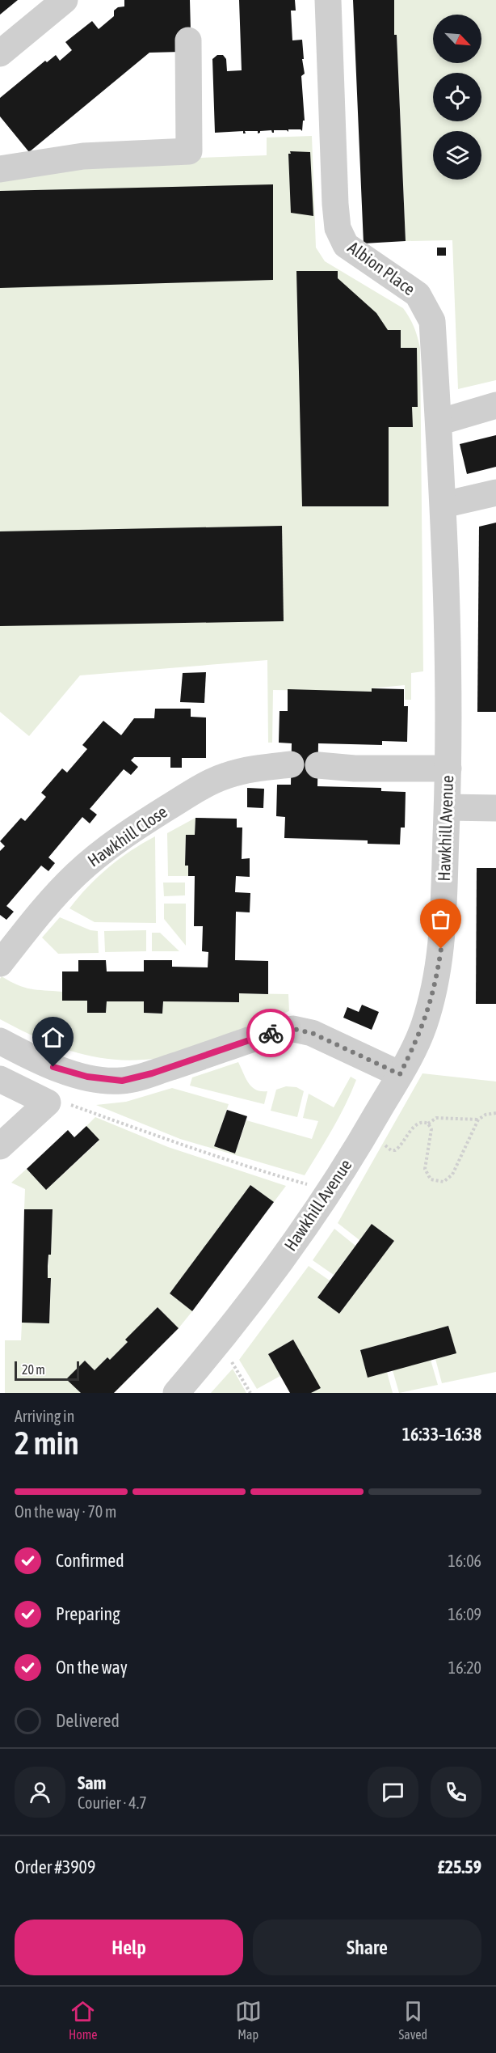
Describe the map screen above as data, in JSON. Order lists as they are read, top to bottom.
{
  "streets": {
    "street": ["Albion Place", "Hawkhill Avenue", "Hawkhill Close"]
  },
  "crossings": [
    ["Albion Place", "Hawkhill Avenue"]
  ],
  "scale_bar": "20 m",
  "north": "bottom right",
  "page": {
    "scale": "20 m",
    "heading": ["2 min", "Arriving in", "16:33–16:38"],
    "panel": [
      "Sam",
      "Courier · 4.7",
      "Order #3909",
      "£25.59"
    ],
    "bar": "On the way · 70 m",
    "list": [
      ["Confirmed", "16:06"],
      ["Preparing", "16:09"],
      ["On the way", "16:20"],
      "Delivered"
    ],
    "buttons": ["Help", "Share"],
    "tabs": ["Home", "Map", "Saved"]
  }
}
